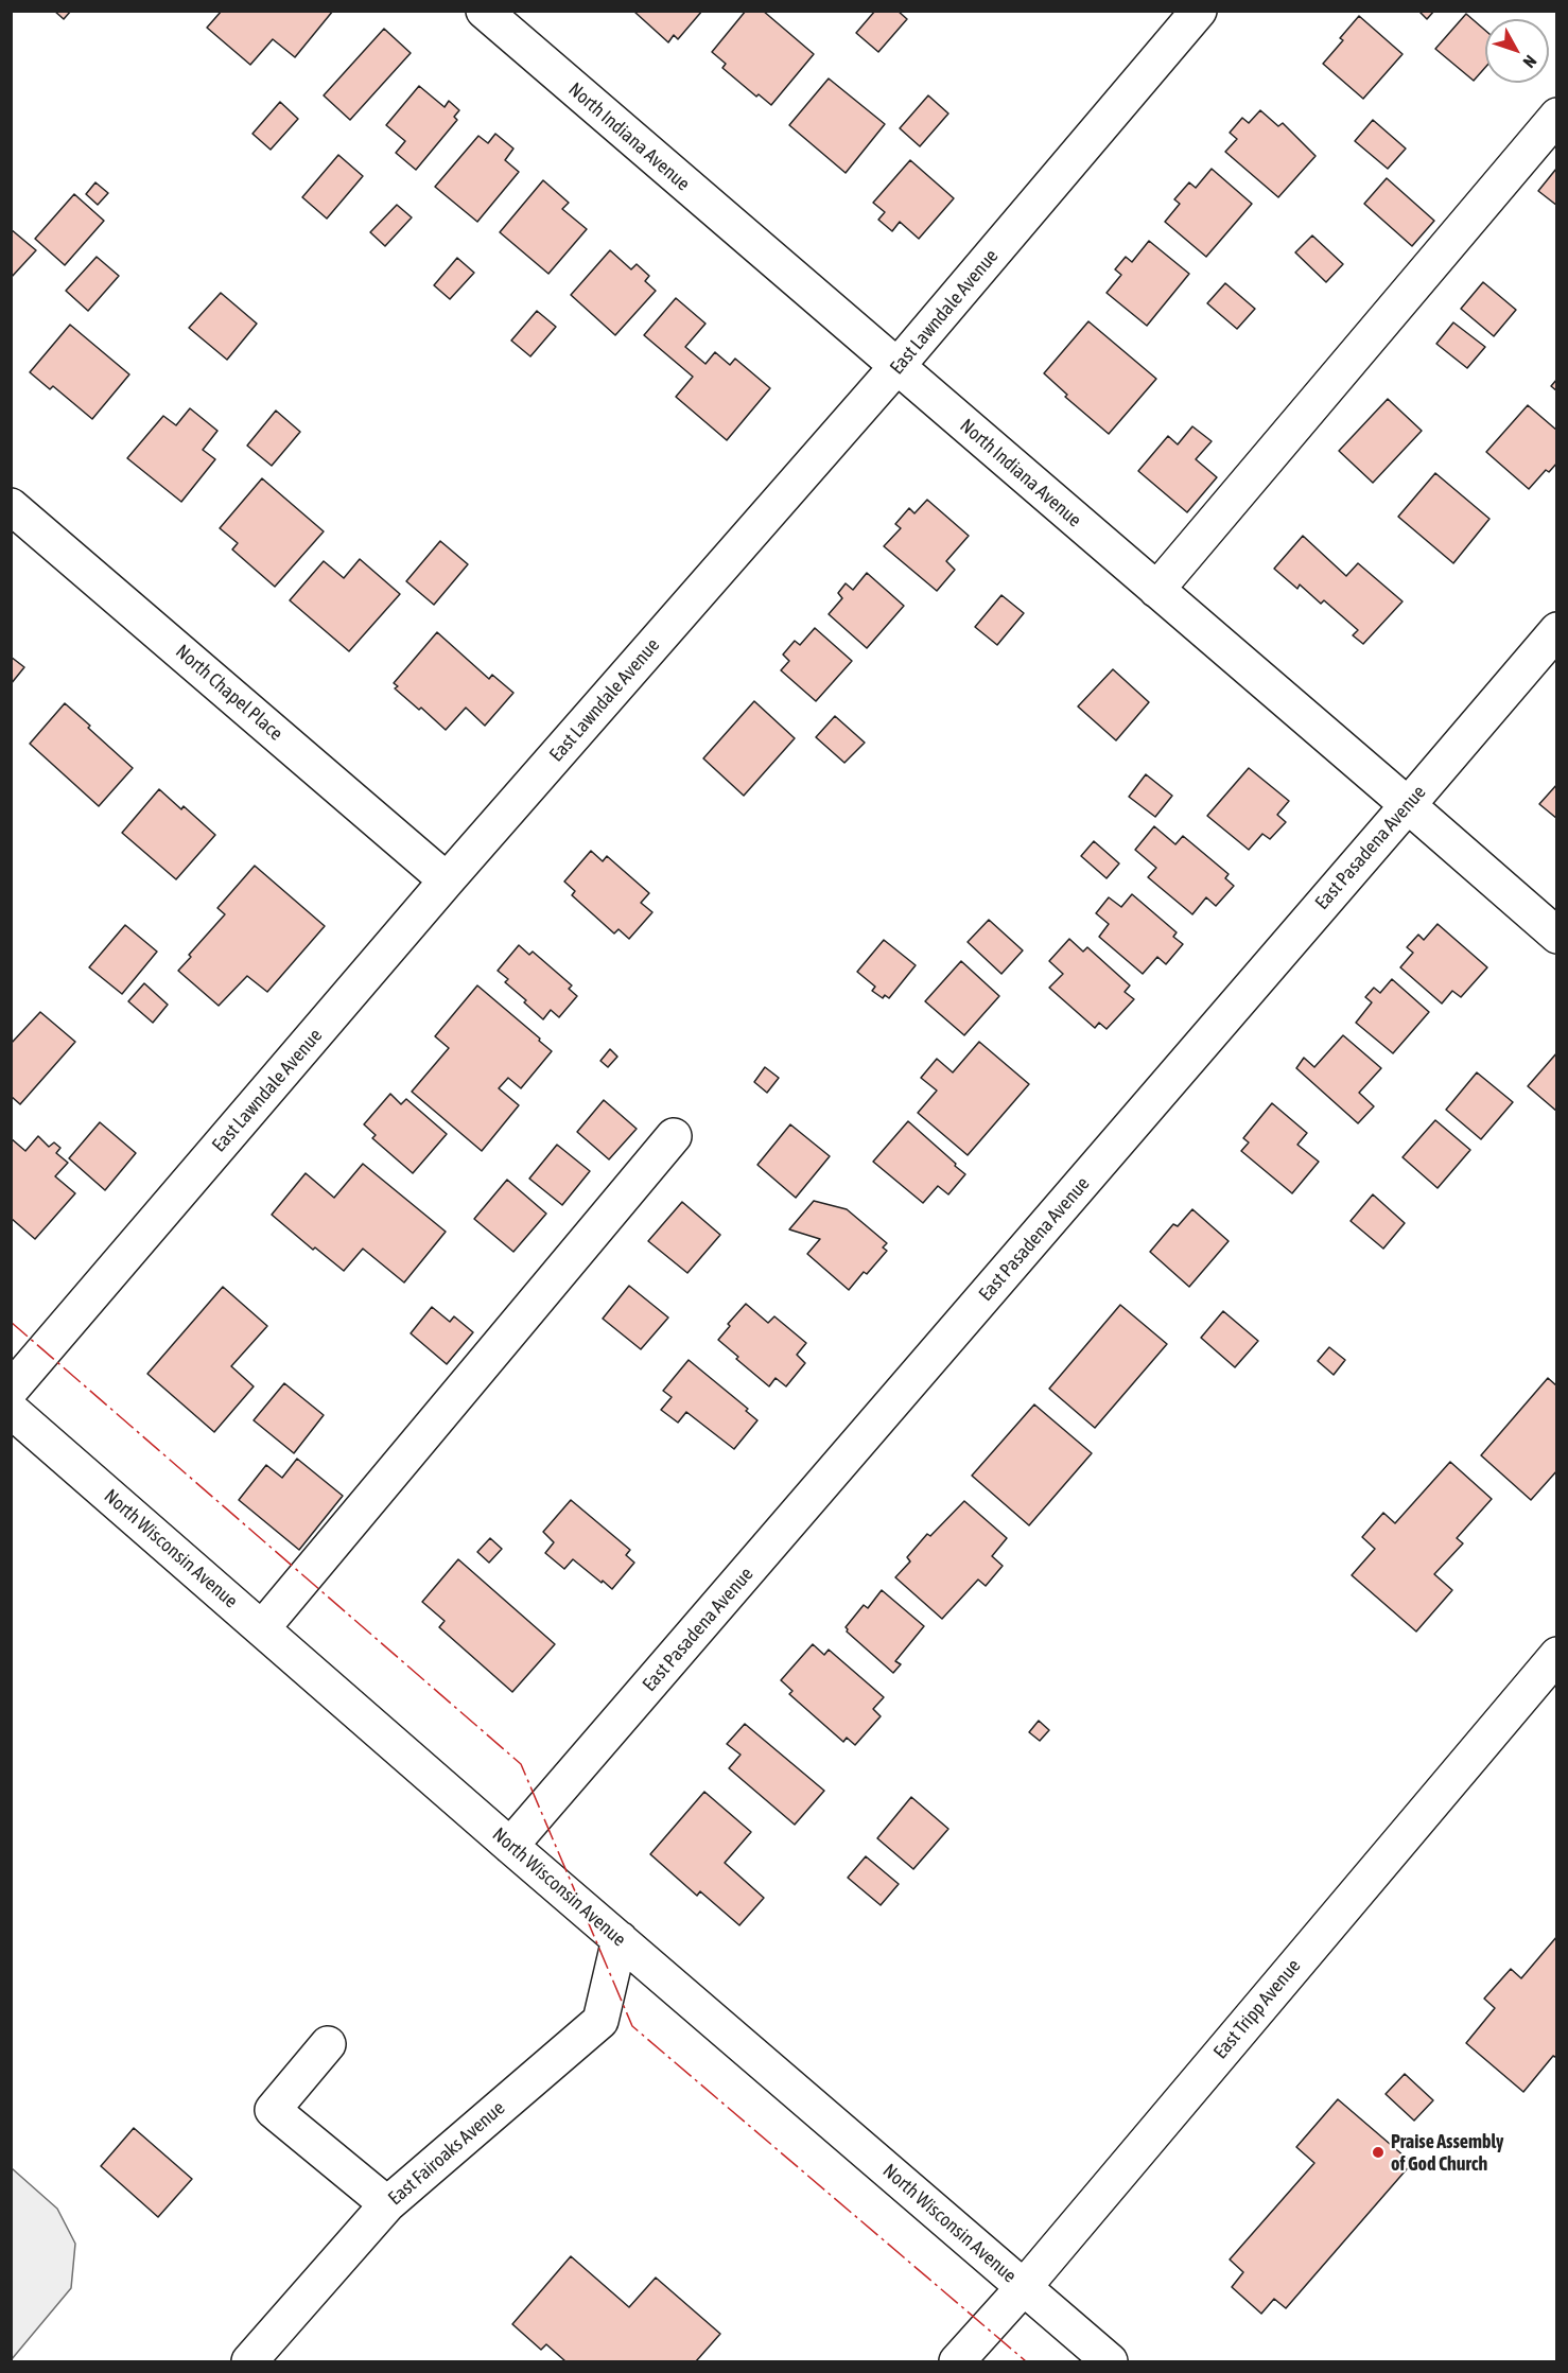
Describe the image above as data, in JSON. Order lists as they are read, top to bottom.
{
  "streets": {
    "street": [
      "North Indiana Avenue",
      "East Lawndale Avenue",
      "North Chapel Place",
      "East Pasadena Avenue",
      "North Wisconsin Avenue",
      "East Tripp Avenue",
      "East Fairoaks Avenue"
    ]
  },
  "crossings": [
    ["North Indiana Avenue", "East Lawndale Avenue"],
    ["North Indiana Avenue", "East Pasadena Avenue"],
    ["East Lawndale Avenue", "North Chapel Place"],
    ["East Pasadena Avenue", "North Wisconsin Avenue"],
    ["North Wisconsin Avenue", "East Tripp Avenue"],
    ["North Wisconsin Avenue", "East Fairoaks Avenue"]
  ],
  "places": ["Praise Assembly of God Church"],
  "north": "bottom right"
}
